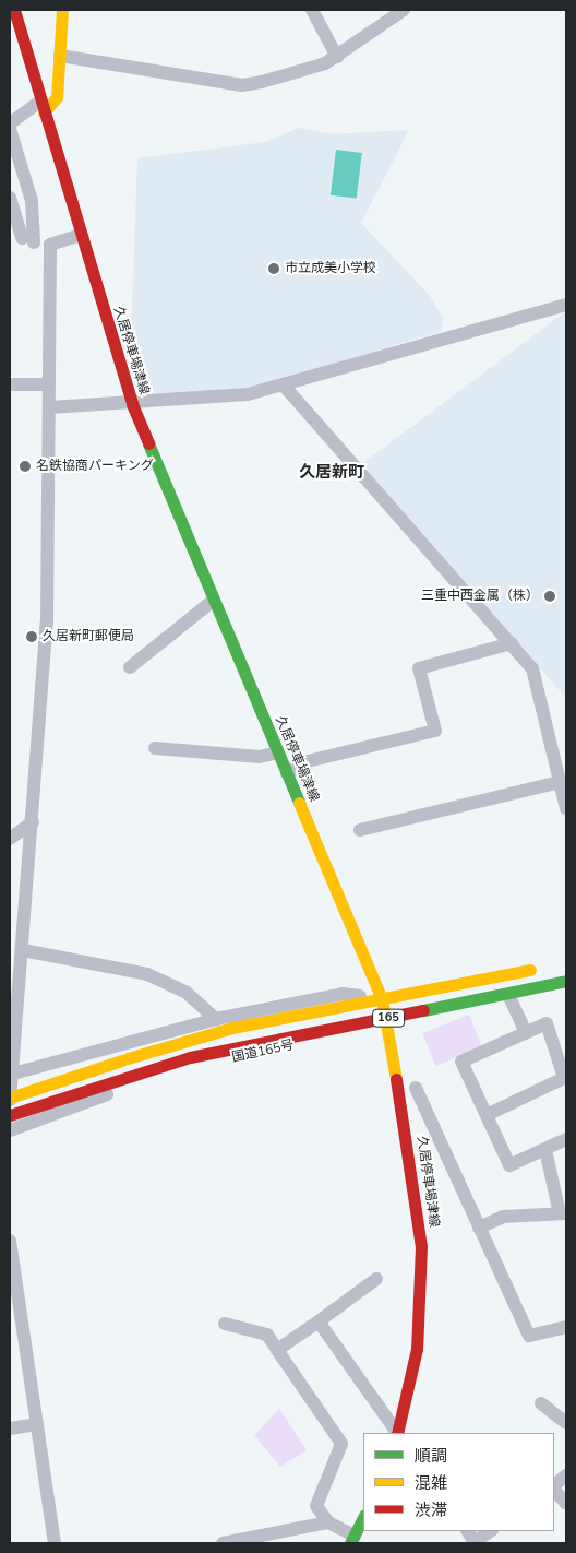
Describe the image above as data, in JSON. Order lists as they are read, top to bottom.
{
  "streets": {
    "main road": ["久居停車場津線", "165", "国道165号"]
  },
  "crossings": [
    ["久居停車場津線", "国道165号"]
  ],
  "districts": ["久居新町"],
  "places": [
    "市立成美小学校",
    "名鉄協商パーキング",
    "三重中西金属（株）",
    "久居新町郵便局"
  ],
  "legend": ["順調", "混雑", "渋滞"]
}
